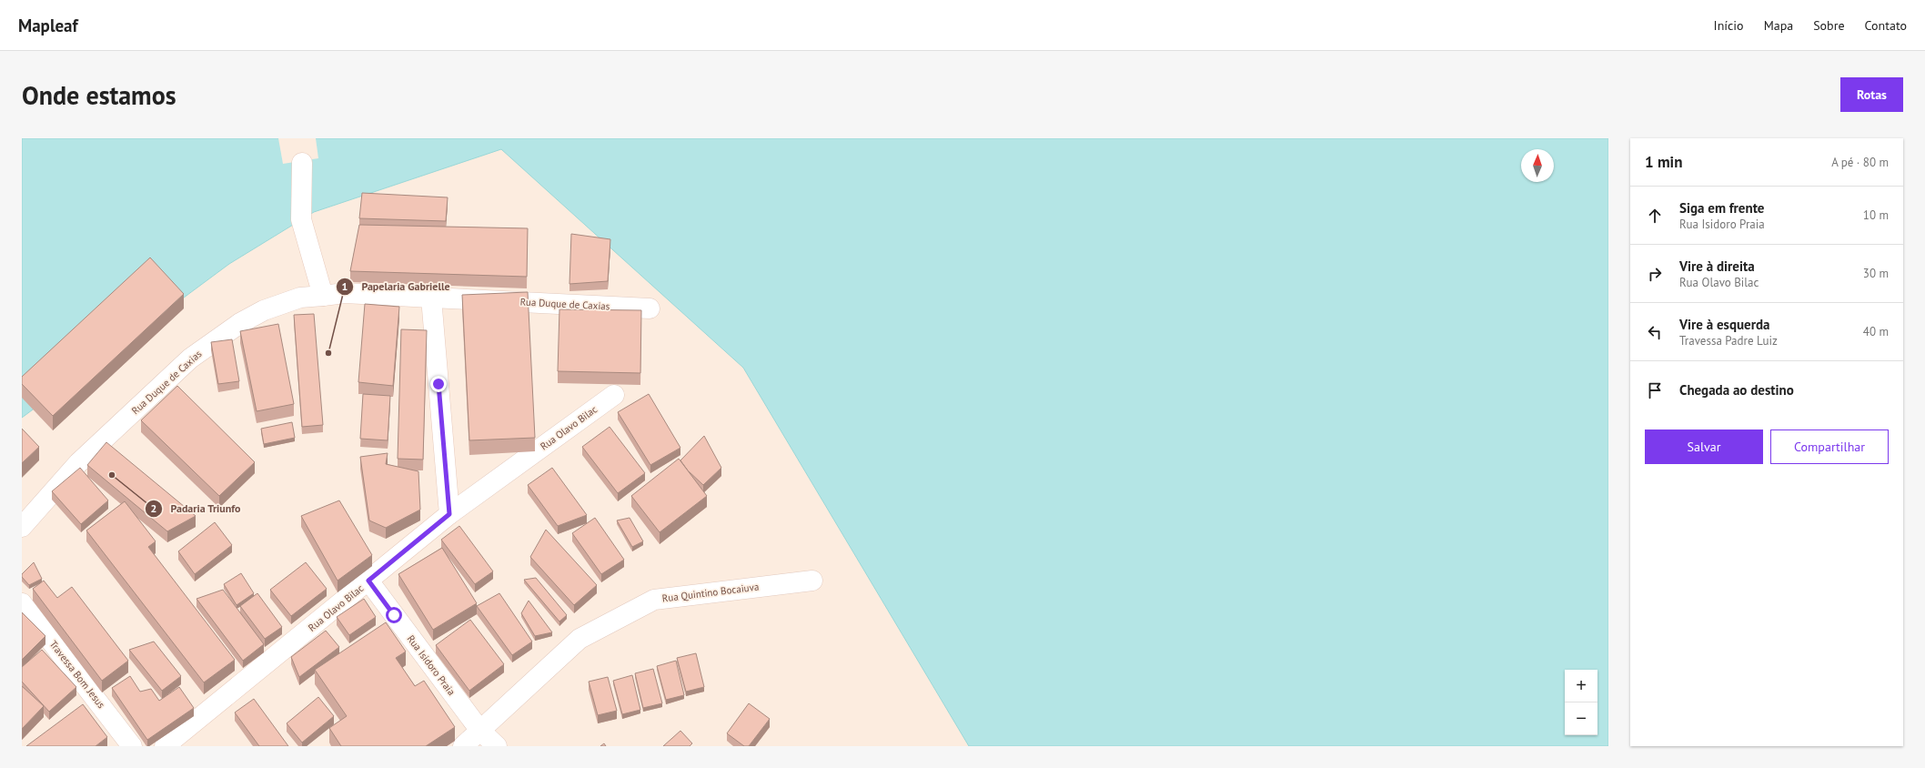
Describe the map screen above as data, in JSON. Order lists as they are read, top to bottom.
{
  "streets": {
    "street": [
      "Rua Duque de Caxias",
      "Rua Olavo Bilac",
      "Rua Quintino Bocaiuva",
      "Rua Isidoro Praia",
      "Travessa Bom Jesus"
    ]
  },
  "crossings": [
    ["Rua Olavo Bilac", "Rua Isidoro Praia"],
    ["Rua Quintino Bocaiuva", "Rua Isidoro Praia"]
  ],
  "places": ["Papelaria Gabrielle", "Padaria Triunfo"],
  "north": "top",
  "page": {
    "header": "Mapleaf",
    "nav": [
      "Início",
      "Mapa",
      "Sobre",
      "Contato"
    ],
    "buttons": [
      "Rotas",
      ["Salvar", "Compartilhar"]
    ],
    "title": "Onde estamos",
    "heading": ["1 min", "A pé · 80 m"],
    "list": [
      ["Siga em frente", "Rua Isidoro Praia", "10 m"],
      ["Vire à direita", "Rua Olavo Bilac", "30 m"],
      ["Vire à esquerda", "Travessa Padre Luiz", "40 m"],
      "Chegada ao destino"
    ],
    "map_buttons": ["+", "−"]
  }
}
